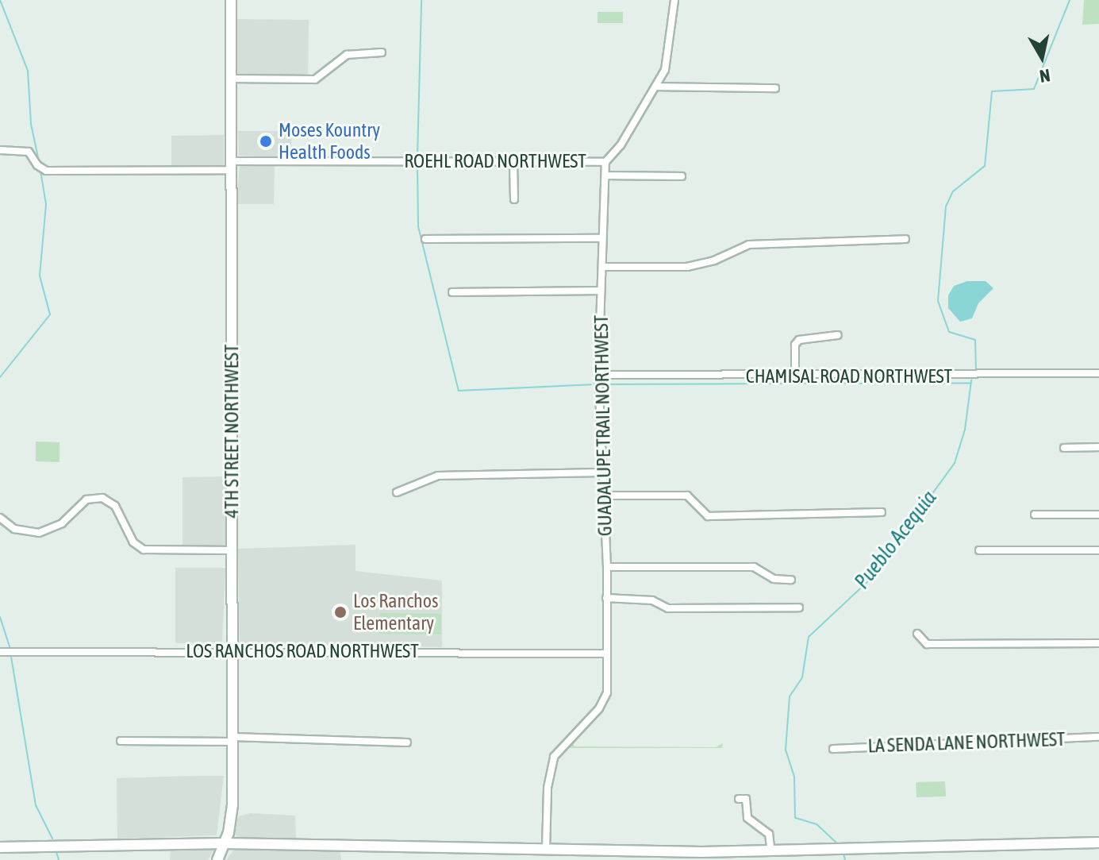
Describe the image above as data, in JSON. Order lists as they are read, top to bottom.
{
  "streets": {
    "street": [
      "ROEHL ROAD NORTHWEST",
      "CHAMISAL ROAD NORTHWEST",
      "GUADALUPE TRAIL NORTHWEST",
      "4TH STREET NORTHWEST",
      "LOS RANCHOS ROAD NORTHWEST",
      "LA SENDA LANE NORTHWEST"
    ]
  },
  "crossings": [
    ["ROEHL ROAD NORTHWEST", "GUADALUPE TRAIL NORTHWEST"],
    ["ROEHL ROAD NORTHWEST", "4TH STREET NORTHWEST"],
    ["CHAMISAL ROAD NORTHWEST", "GUADALUPE TRAIL NORTHWEST"],
    ["GUADALUPE TRAIL NORTHWEST", "LOS RANCHOS ROAD NORTHWEST"],
    ["4TH STREET NORTHWEST", "LOS RANCHOS ROAD NORTHWEST"]
  ],
  "water": ["Pueblo Acequia"],
  "places": ["Moses Kountry Health Foods", "Los Ranchos Elementary"],
  "north": "bottom"
}
